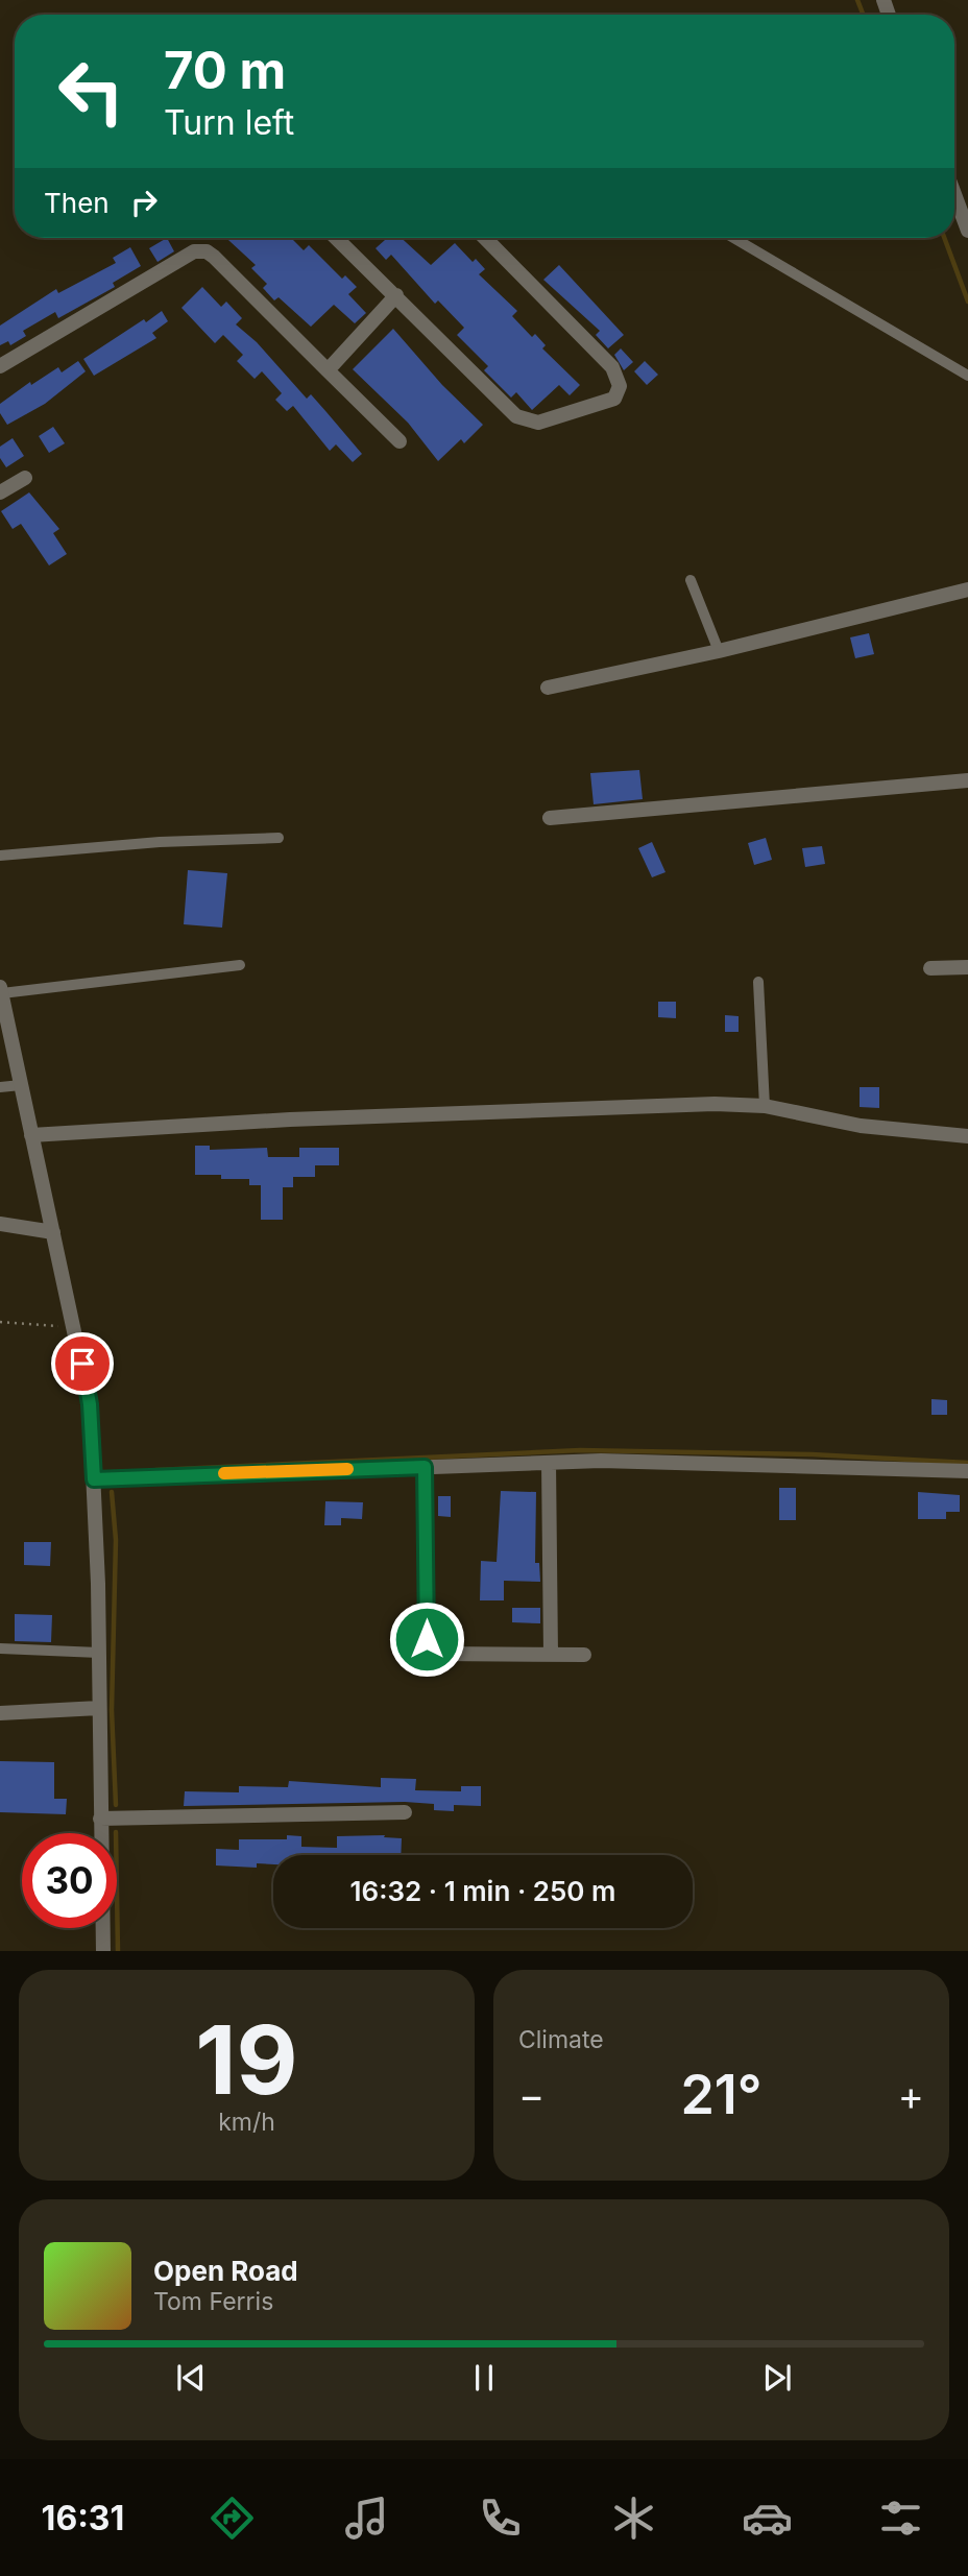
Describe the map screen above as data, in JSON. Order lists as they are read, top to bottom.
{
  "page": {
    "turn": ["70 m", "Turn left"],
    "then": "Then",
    "limit": "30",
    "trip": "16:32 · 1 min · 250 m",
    "tile": [
      ["19", "km/h"],
      "Climate"
    ],
    "heat": ["−", "21°", "+"],
    "song": ["Open Road", "Tom Ferris"],
    "tabs": "16:31"
  }
}
